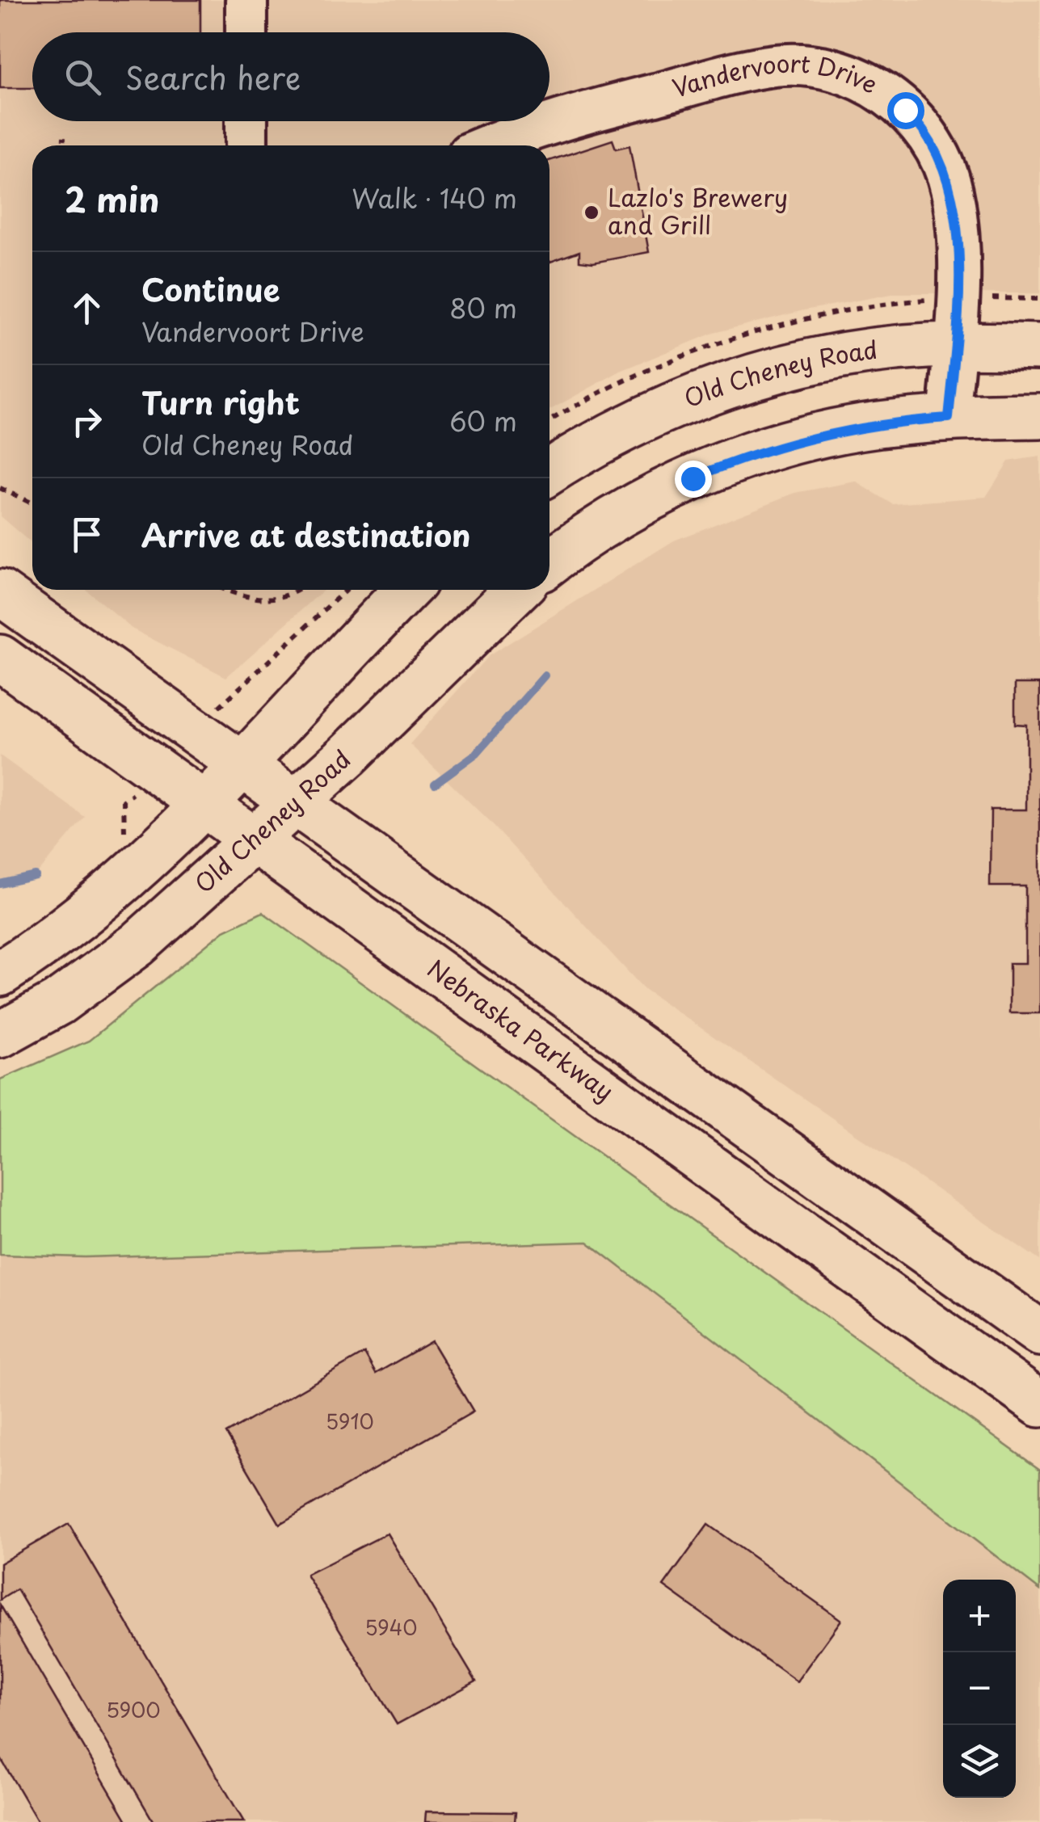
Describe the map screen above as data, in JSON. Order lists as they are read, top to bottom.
{
  "streets": {
    "main road": ["Old Cheney Road", "Nebraska Parkway"],
    "lane": ["Vandervoort Drive"]
  },
  "crossings": [
    ["Vandervoort Drive", "Old Cheney Road"],
    ["Old Cheney Road", "Nebraska Parkway"]
  ],
  "places": ["Lazlo's Brewery and Grill"],
  "house_numbers": ["5910", "5940", "5900"],
  "page": {
    "search": "Search here",
    "heading": ["2 min", "Walk · 140 m"],
    "list": [
      ["Continue", "Vandervoort Drive", "80 m"],
      ["Turn right", "Old Cheney Road", "60 m"],
      "Arrive at destination"
    ],
    "map_buttons": ["+", "−"]
  }
}
